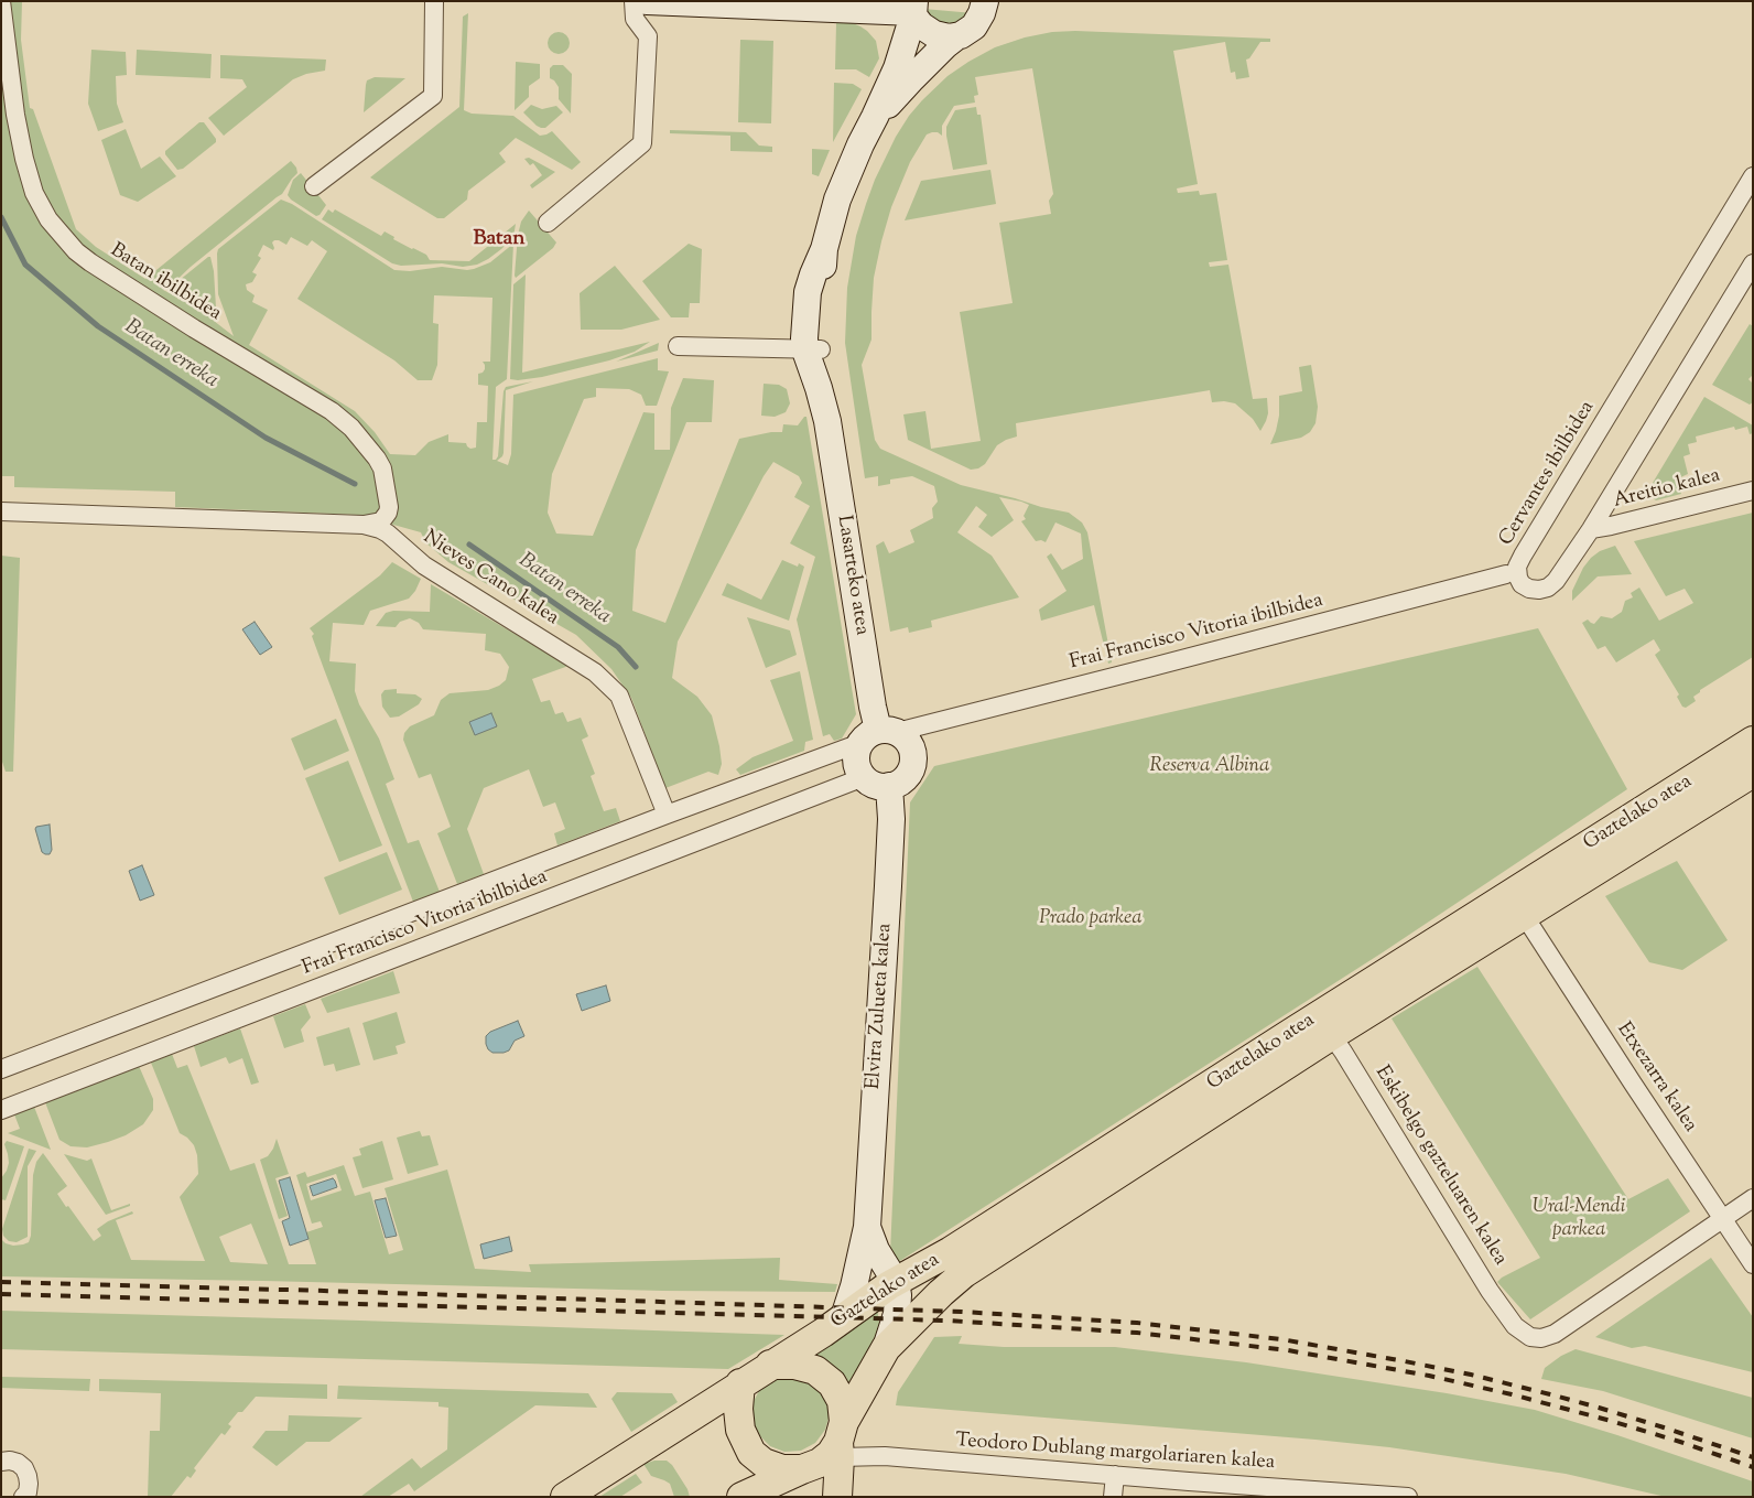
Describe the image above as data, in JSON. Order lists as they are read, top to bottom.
{
  "streets": {
    "main road": ["Gaztelako atea"],
    "street": [
      "Batan ibilbidea",
      "Cervantes ibilbidea",
      "Areitio kalea",
      "Lasarteko atea",
      "Nieves Cano kalea",
      "Frai Francisco Vitoria ibilbidea",
      "Elvira Zulueta kalea",
      "Etxezarra kalea",
      "Eskibelgo gazteluaren kalea",
      "Teodoro Dublang margolariaren kalea"
    ]
  },
  "crossings": [
    ["Batan ibilbidea", "Nieves Cano kalea"],
    ["Cervantes ibilbidea", "Areitio kalea"],
    ["Lasarteko atea", "Frai Francisco Vitoria ibilbidea"],
    ["Lasarteko atea", "Elvira Zulueta kalea"],
    ["Nieves Cano kalea", "Frai Francisco Vitoria ibilbidea"],
    ["Frai Francisco Vitoria ibilbidea", "Elvira Zulueta kalea"],
    ["Gaztelako atea", "Elvira Zulueta kalea"],
    ["Gaztelako atea", "Etxezarra kalea"],
    ["Gaztelako atea", "Eskibelgo gazteluaren kalea"],
    ["Gaztelako atea", "Teodoro Dublang margolariaren kalea"],
    ["Etxezarra kalea", "Eskibelgo gazteluaren kalea"]
  ],
  "districts": ["Batan"],
  "water": ["Batan erreka"],
  "parks": ["Reserva Albina", "Prado parkea", "Ural-Mendi parkea"]
}
